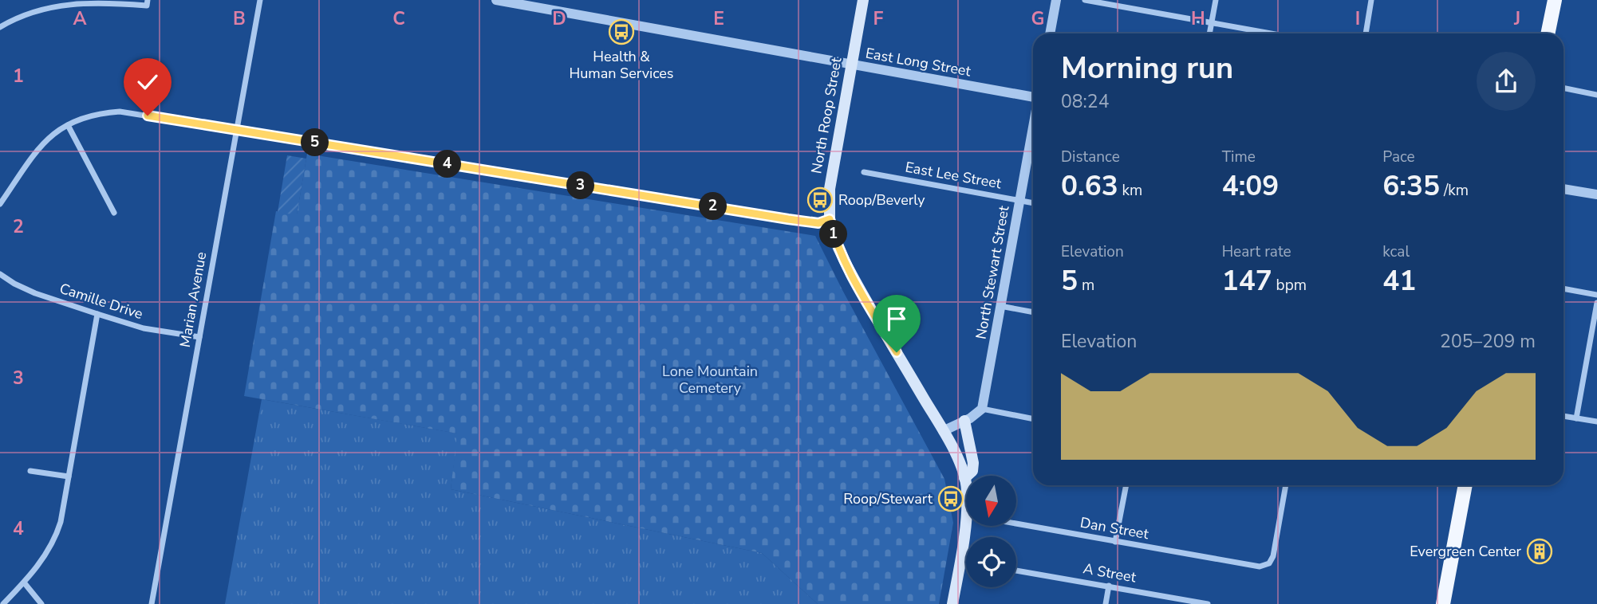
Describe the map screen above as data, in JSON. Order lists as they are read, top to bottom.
{
  "streets": {
    "main road": ["North Roop Street"],
    "street": [
      "East Long Street",
      "East Lee Street",
      "North Stewart Street",
      "Marian Avenue",
      "Camille Drive",
      "Dan Street",
      "A Street"
    ]
  },
  "crossings": [
    ["East Long Street", "North Roop Street"],
    ["North Roop Street", "Dan Street"],
    ["East Lee Street", "North Stewart Street"],
    ["Marian Avenue", "Camille Drive"]
  ],
  "parks": ["Lone Mountain Cemetery"],
  "places": {
    "bus stop": ["Health & Human Services", "Roop/Beverly", "Roop/Stewart"],
    "building": ["Evergreen Center"]
  },
  "north": "bottom",
  "page": {
    "heading": ["Morning run", "08:24"],
    "pins": [
      "5",
      "4",
      "3",
      "2",
      "1"
    ],
    "stats": [
      ["Distance", "0.63 km"],
      ["Time", "4:09"],
      ["Pace", "6:35 /km"],
      ["Elevation", "5 m"],
      ["Heart rate", "147 bpm"],
      ["kcal", "41"]
    ],
    "chart": ["Elevation", "205–209 m"]
  },
  "grid": {
    "columns": [
      "A",
      "B",
      "C",
      "D",
      "E",
      "F",
      "G",
      "H",
      "I",
      "J"
    ],
    "rows": [
      "1",
      "2",
      "3",
      "4"
    ]
  }
}
